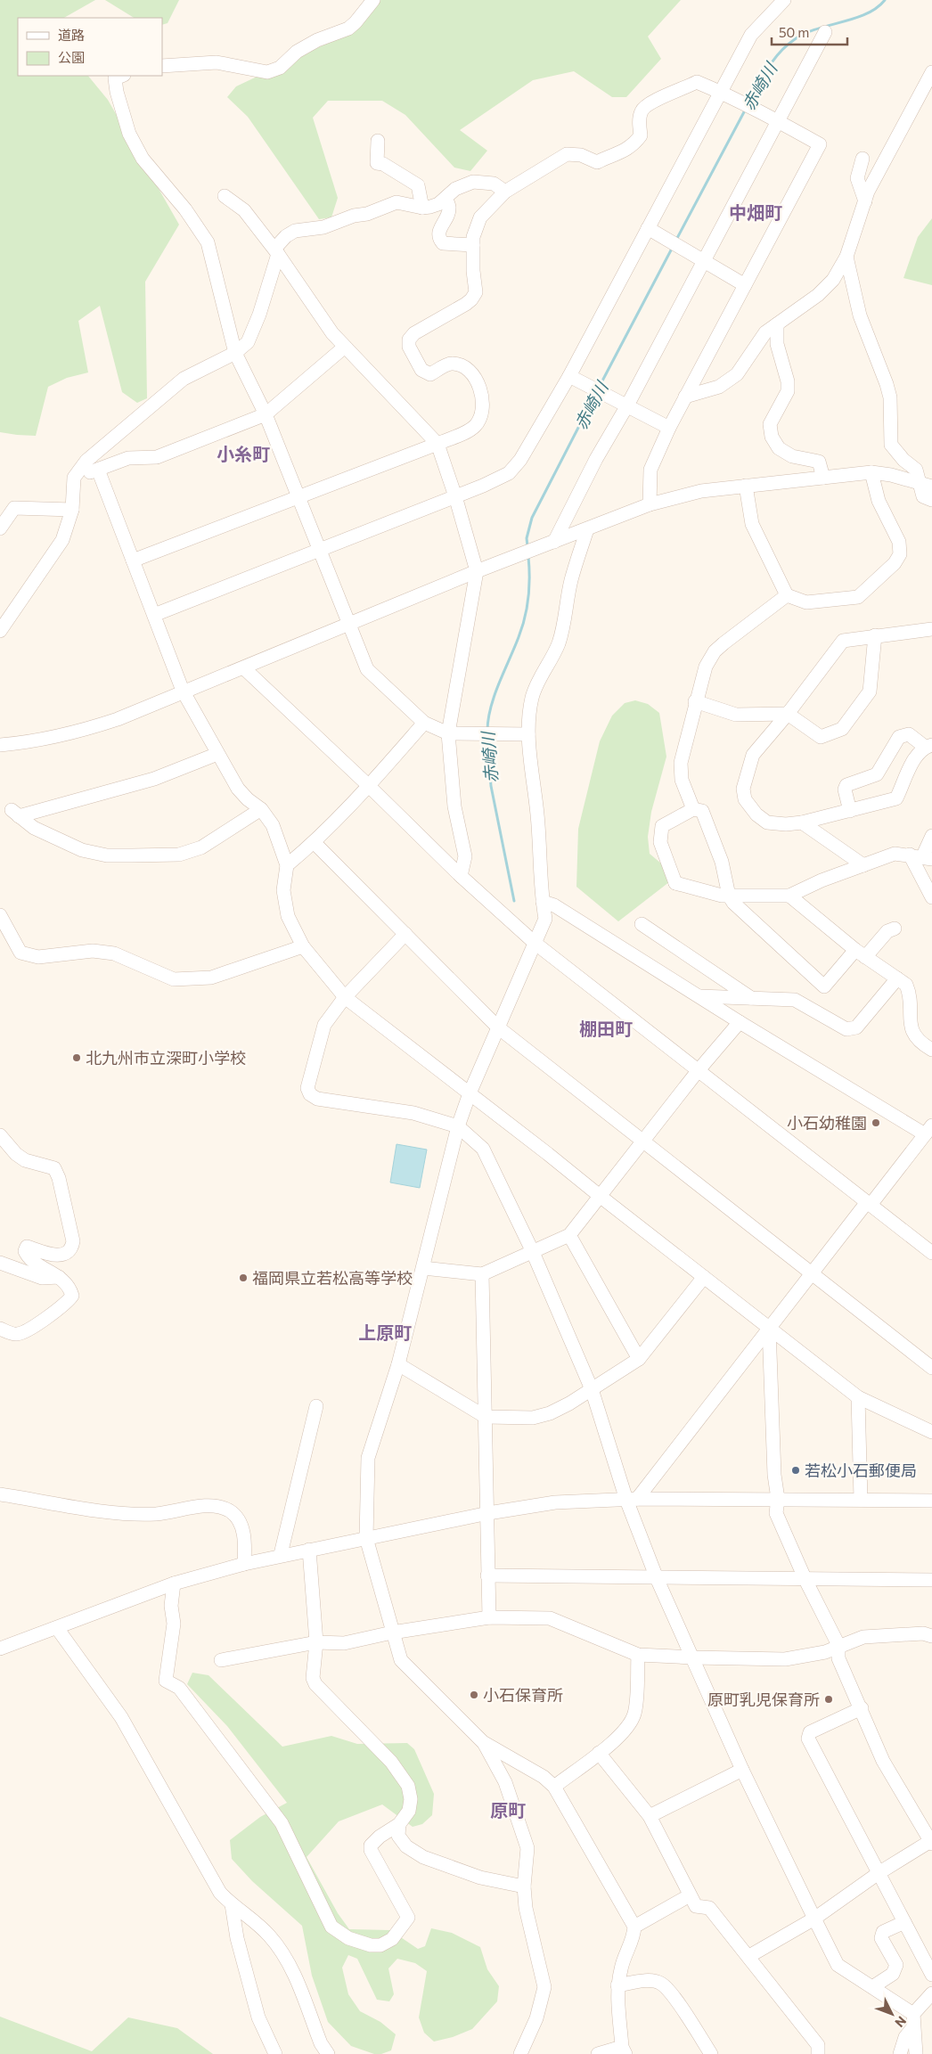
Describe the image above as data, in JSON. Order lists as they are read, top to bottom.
{
  "districts": [
    "中畑町",
    "小糸町",
    "棚田町",
    "上原町",
    "原町"
  ],
  "water": ["赤崎川"],
  "places": [
    "北九州市立深町小学校",
    "小石幼稚園",
    "福岡県立若松高等学校",
    "若松小石郵便局",
    "小石保育所",
    "原町乳児保育所"
  ],
  "legend": ["道路", "公園"],
  "scale_bar": "50 m",
  "north": "bottom right"
}
